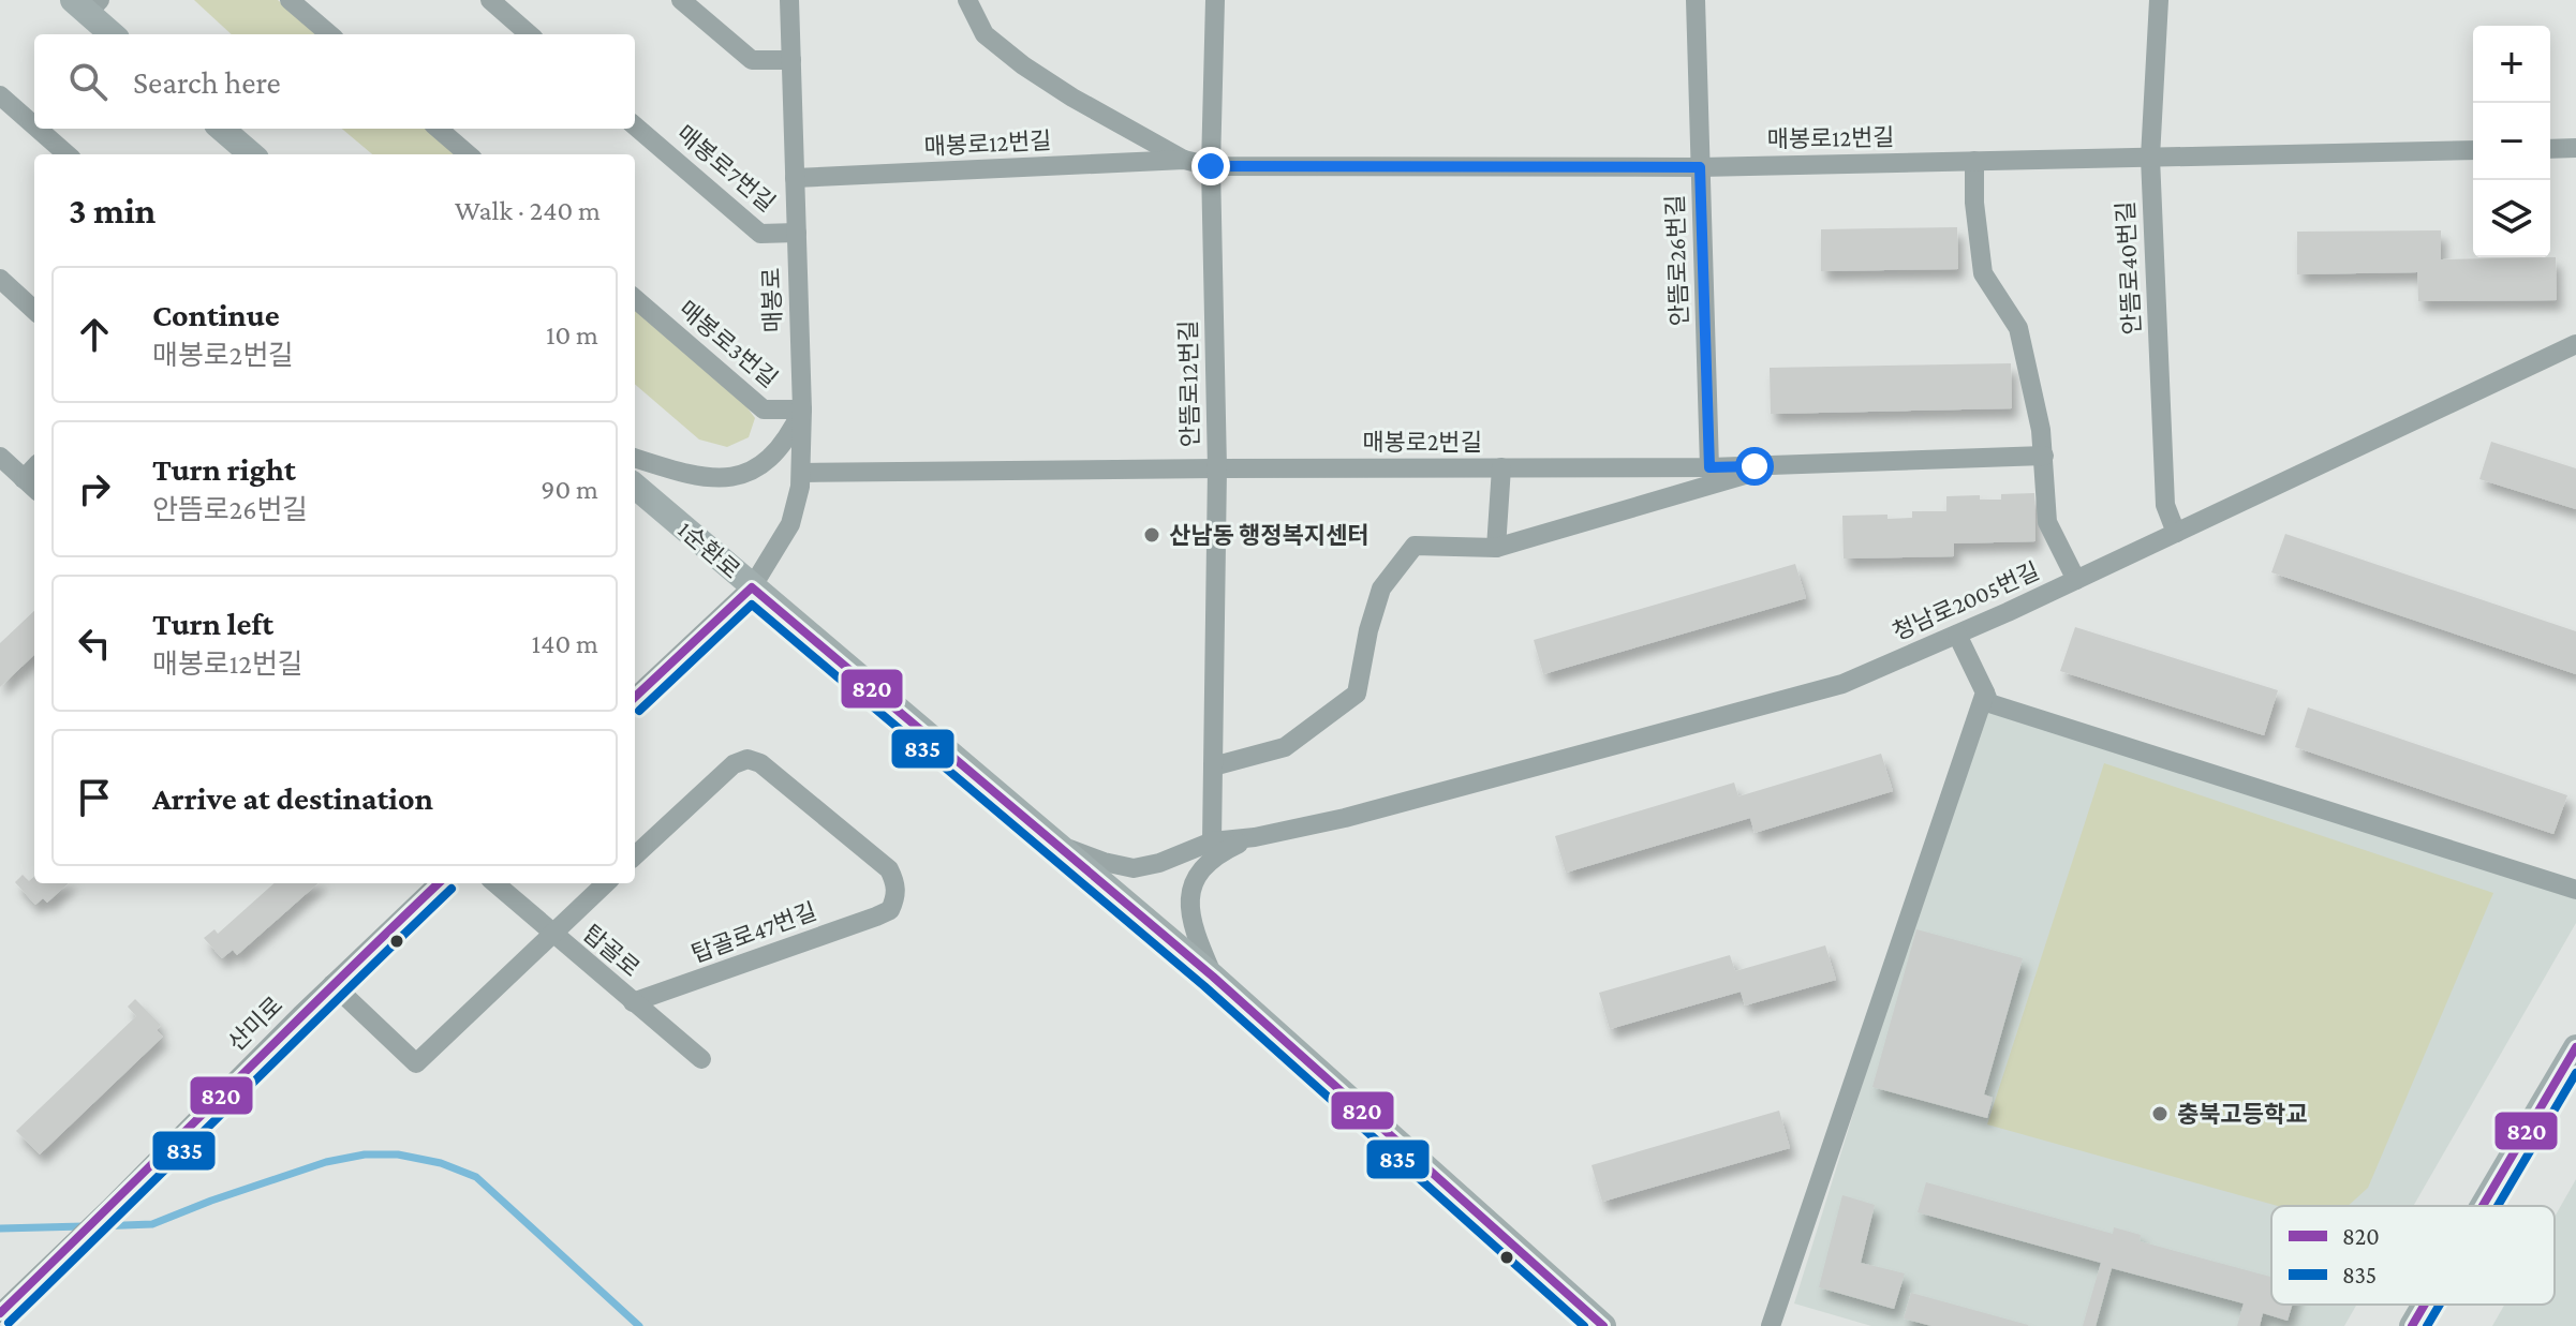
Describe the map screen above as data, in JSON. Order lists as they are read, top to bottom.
{
  "streets": {
    "main road": ["1순환로"],
    "street": [
      "매봉로12번길",
      "매봉로7번길",
      "안뜸로26번길",
      "안뜸로40번길",
      "매봉로",
      "매봉로3번길",
      "안뜸로12번길",
      "매봉로2번길",
      "청남로2005번길",
      "탑골로47번길",
      "탑골로",
      "산미로"
    ]
  },
  "crossings": [
    ["매봉로12번길", "안뜸로26번길"],
    ["매봉로12번길", "안뜸로40번길"],
    ["매봉로12번길", "매봉로"],
    ["매봉로12번길", "안뜸로12번길"],
    ["매봉로7번길", "매봉로"],
    ["안뜸로26번길", "매봉로2번길"],
    ["안뜸로40번길", "청남로2005번길"],
    ["매봉로", "매봉로3번길"],
    ["매봉로", "매봉로2번길"],
    ["매봉로", "1순환로"],
    ["안뜸로12번길", "매봉로2번길"],
    ["탑골로47번길", "탑골로"]
  ],
  "places": ["산남동 행정복지센터", "충북고등학교"],
  "lines": ["transit line 820", "transit line 835"],
  "legend": ["820", "835"],
  "page": {
    "map_buttons": ["+", "−"],
    "search": "Search here",
    "heading": ["3 min", "Walk · 240 m"],
    "list": [
      ["Continue", "매봉로2번길", "10 m"],
      ["Turn right", "안뜸로26번길", "90 m"],
      ["Turn left", "매봉로12번길", "140 m"],
      "Arrive at destination"
    ]
  }
}
